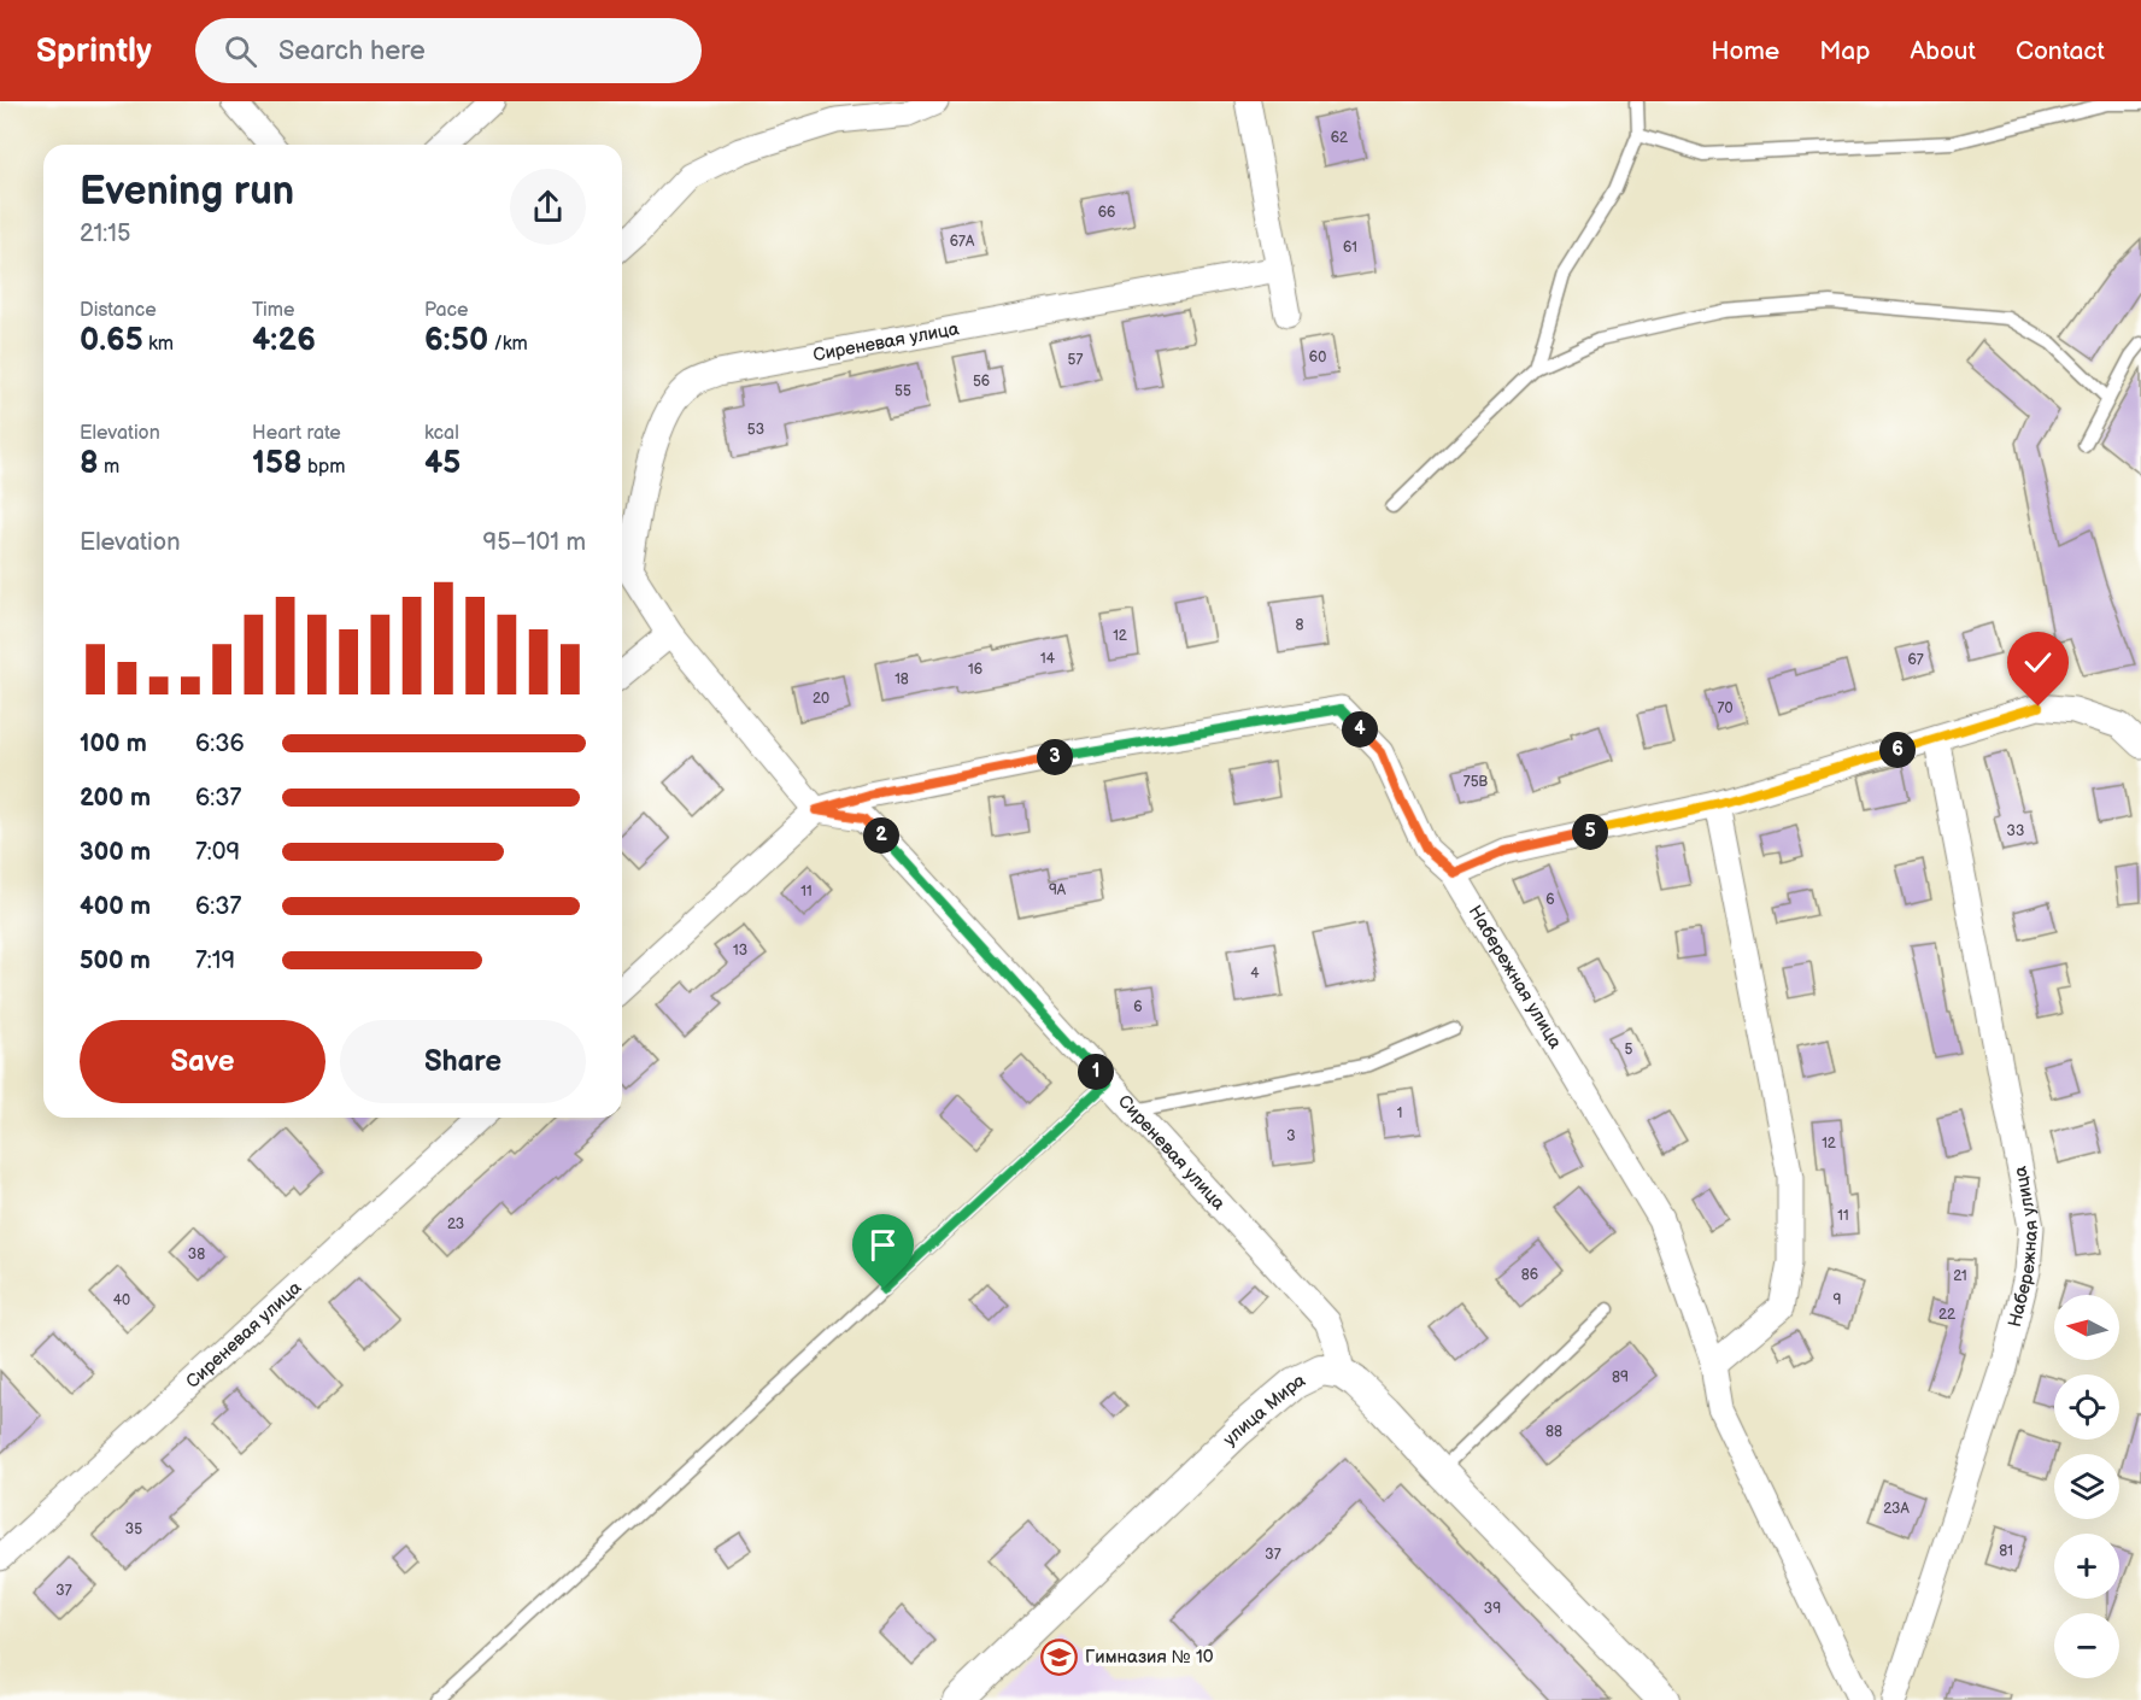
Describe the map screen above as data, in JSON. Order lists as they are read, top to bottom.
{
  "streets": {
    "street": ["Сиреневая улица", "Набережная улица", "улица Мира"]
  },
  "crossings": [
    ["Сиреневая улица", "улица Мира"]
  ],
  "places": {
    "school or university": ["Гимназия № 10"]
  },
  "house_numbers": [
    "62",
    "66",
    "67А",
    "61",
    "60",
    "57",
    "56",
    "55",
    "53",
    "8",
    "12",
    "14",
    "67",
    "16",
    "18",
    "20",
    "70",
    "75В",
    "33",
    "9А",
    "11",
    "6",
    "13",
    "4",
    "6",
    "5",
    "1",
    "3",
    "12",
    "11",
    "23",
    "38",
    "86",
    "21",
    "40",
    "9",
    "22",
    "89",
    "88",
    "23А",
    "35",
    "81",
    "37",
    "37",
    "39"
  ],
  "north": "left",
  "page": {
    "header": "Sprintly",
    "search": "Search here",
    "nav": [
      "Home",
      "Map",
      "About",
      "Contact"
    ],
    "heading": ["Evening run", "21:15"],
    "stats": [
      ["Distance", "0.65 km"],
      ["Time", "4:26"],
      ["Pace", "6:50 /km"],
      ["Elevation", "8 m"],
      ["Heart rate", "158 bpm"],
      ["kcal", "45"]
    ],
    "chart": ["Elevation", "95–101 m"],
    "pins": [
      "4",
      "6",
      "3",
      "5",
      "2",
      "1"
    ],
    "list": [
      {
        "name": "100 m",
        "note": "6:36"
      },
      {
        "name": "200 m",
        "note": "6:37"
      },
      {
        "name": "300 m",
        "note": "7:09"
      },
      {
        "name": "400 m",
        "note": "6:37"
      },
      {
        "name": "500 m",
        "note": "7:19"
      }
    ],
    "buttons": ["Save", "Share"],
    "map_buttons": ["+", "−"]
  }
}
